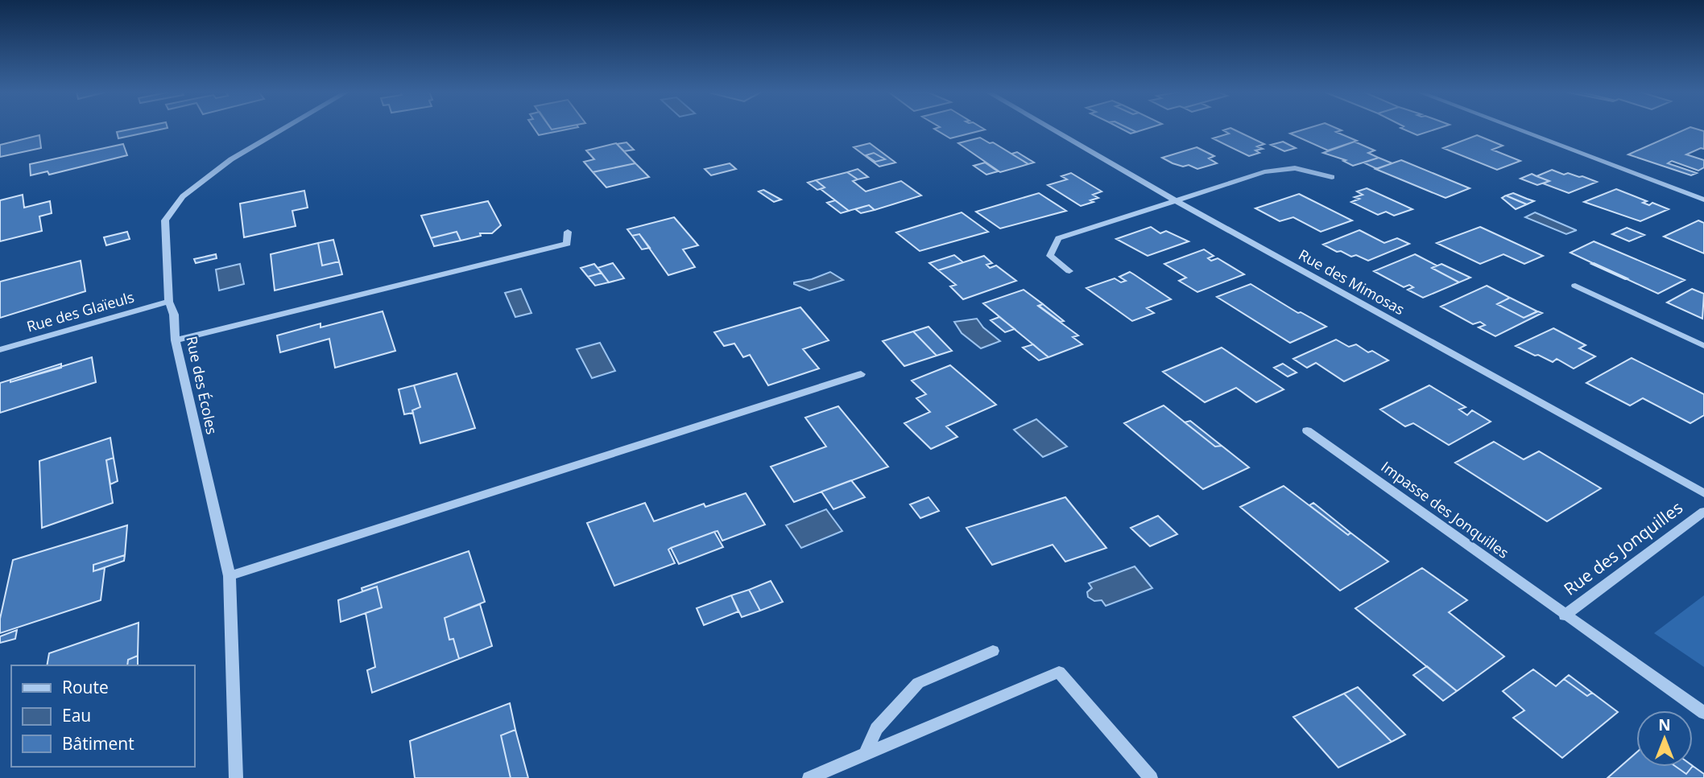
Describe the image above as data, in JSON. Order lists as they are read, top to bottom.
{
  "streets": {
    "street": [
      "Rue des Mimosas",
      "Rue des Glaïeuls",
      "Rue des Écoles",
      "Impasse des Jonquilles",
      "Rue des Jonquilles"
    ]
  },
  "crossings": [
    ["Rue des Glaïeuls", "Rue des Écoles"],
    ["Impasse des Jonquilles", "Rue des Jonquilles"]
  ],
  "legend": ["Route", "Eau", "Bâtiment"],
  "north": "top"
}
